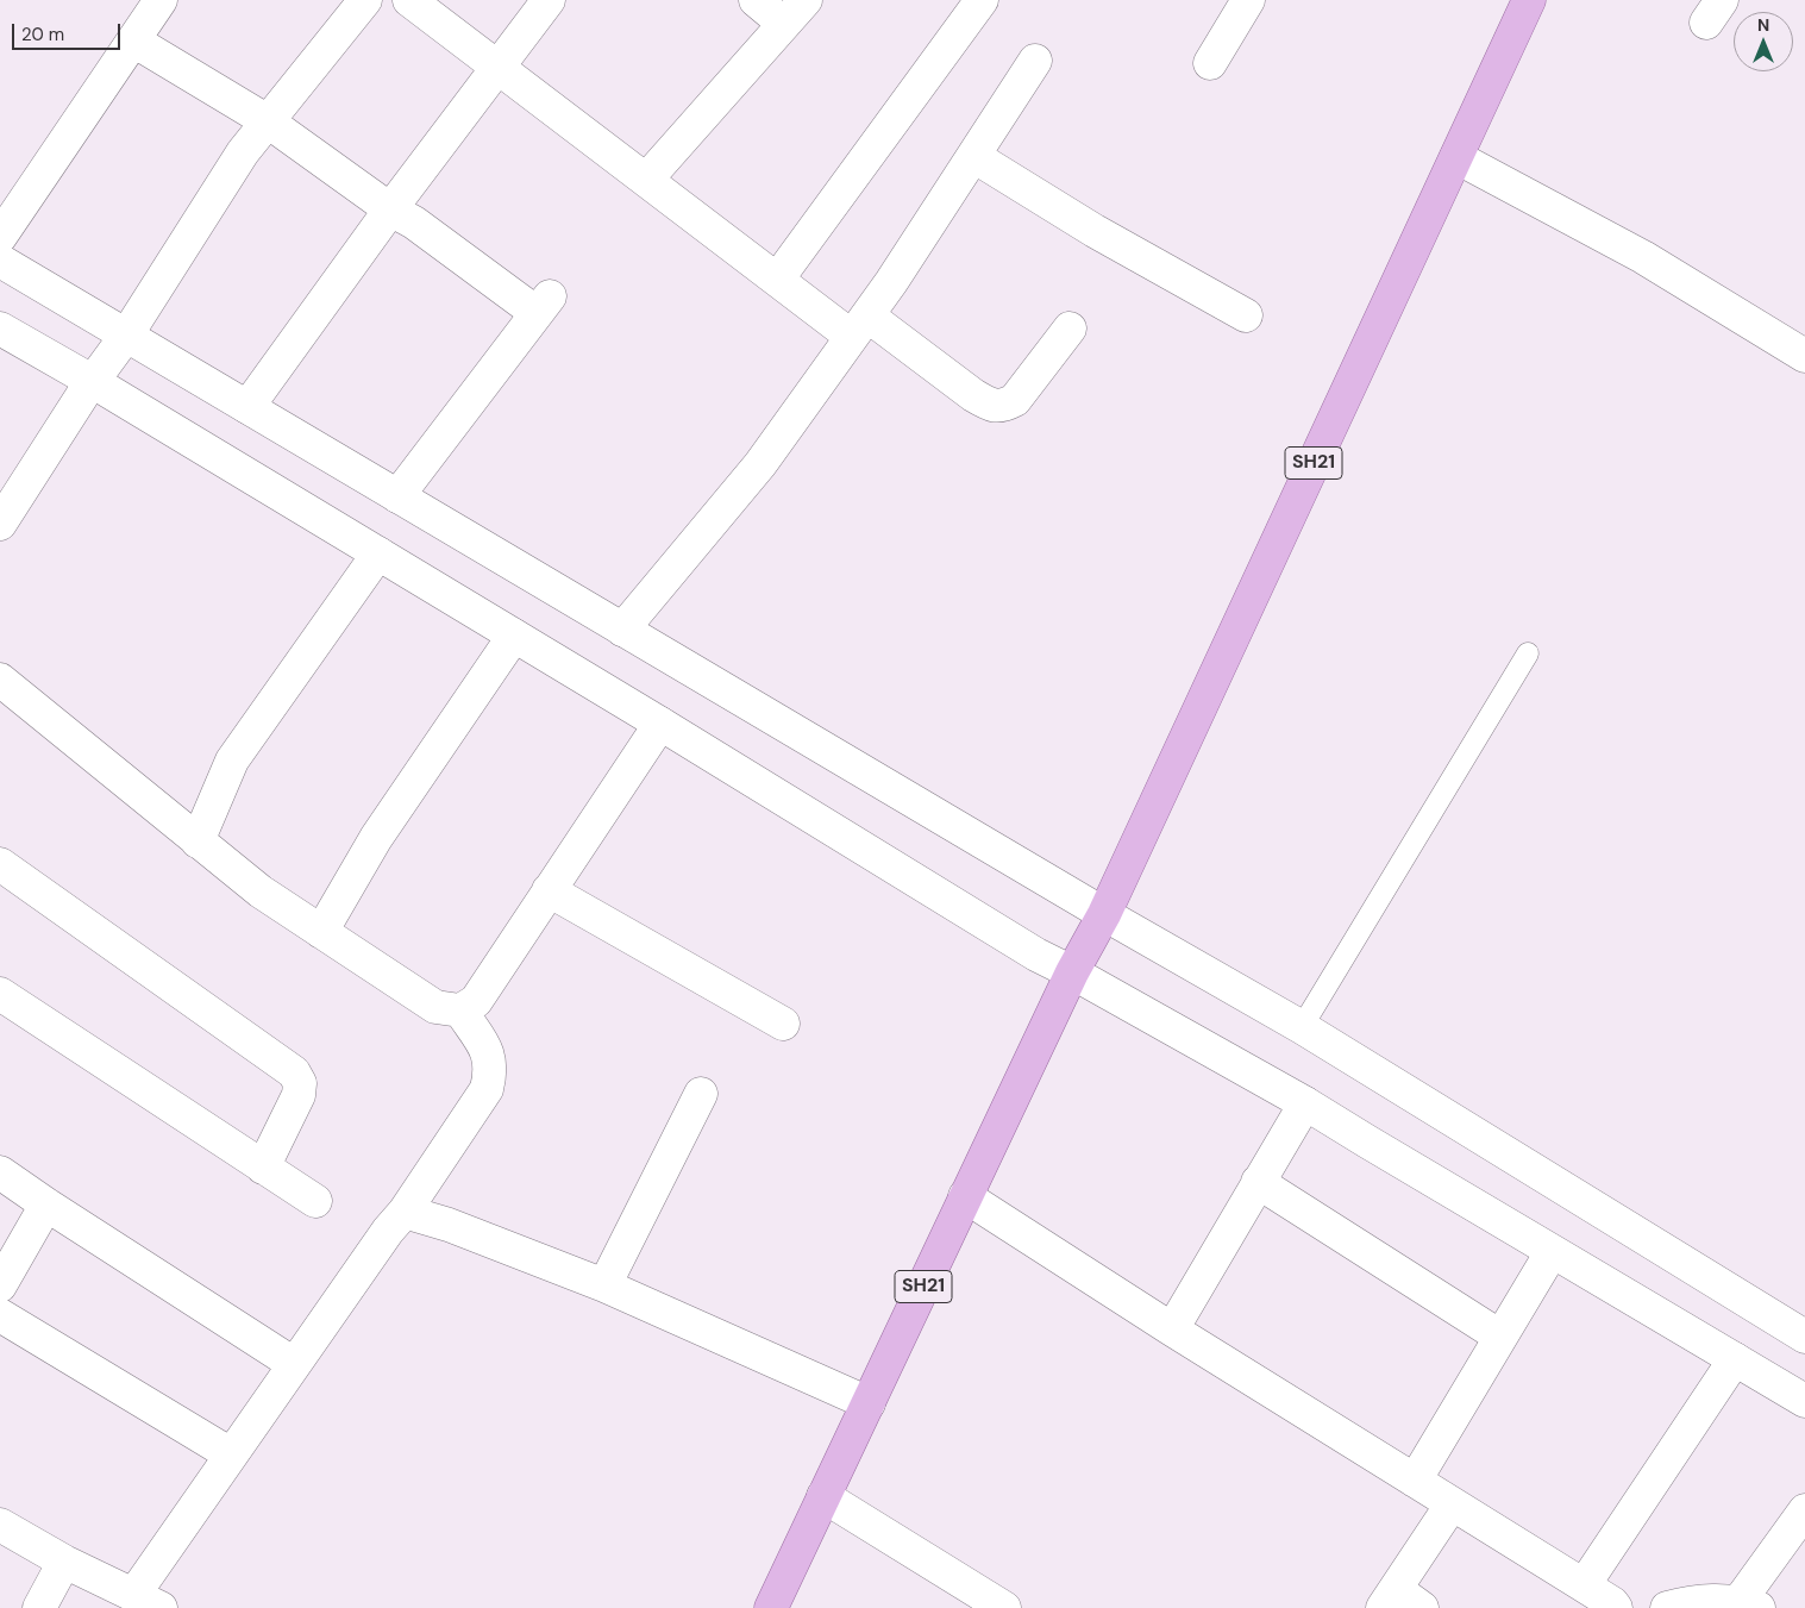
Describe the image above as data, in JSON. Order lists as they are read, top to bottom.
{
  "streets": {
    "main road": ["SH21"]
  },
  "scale_bar": "20 m",
  "north": "top"
}
